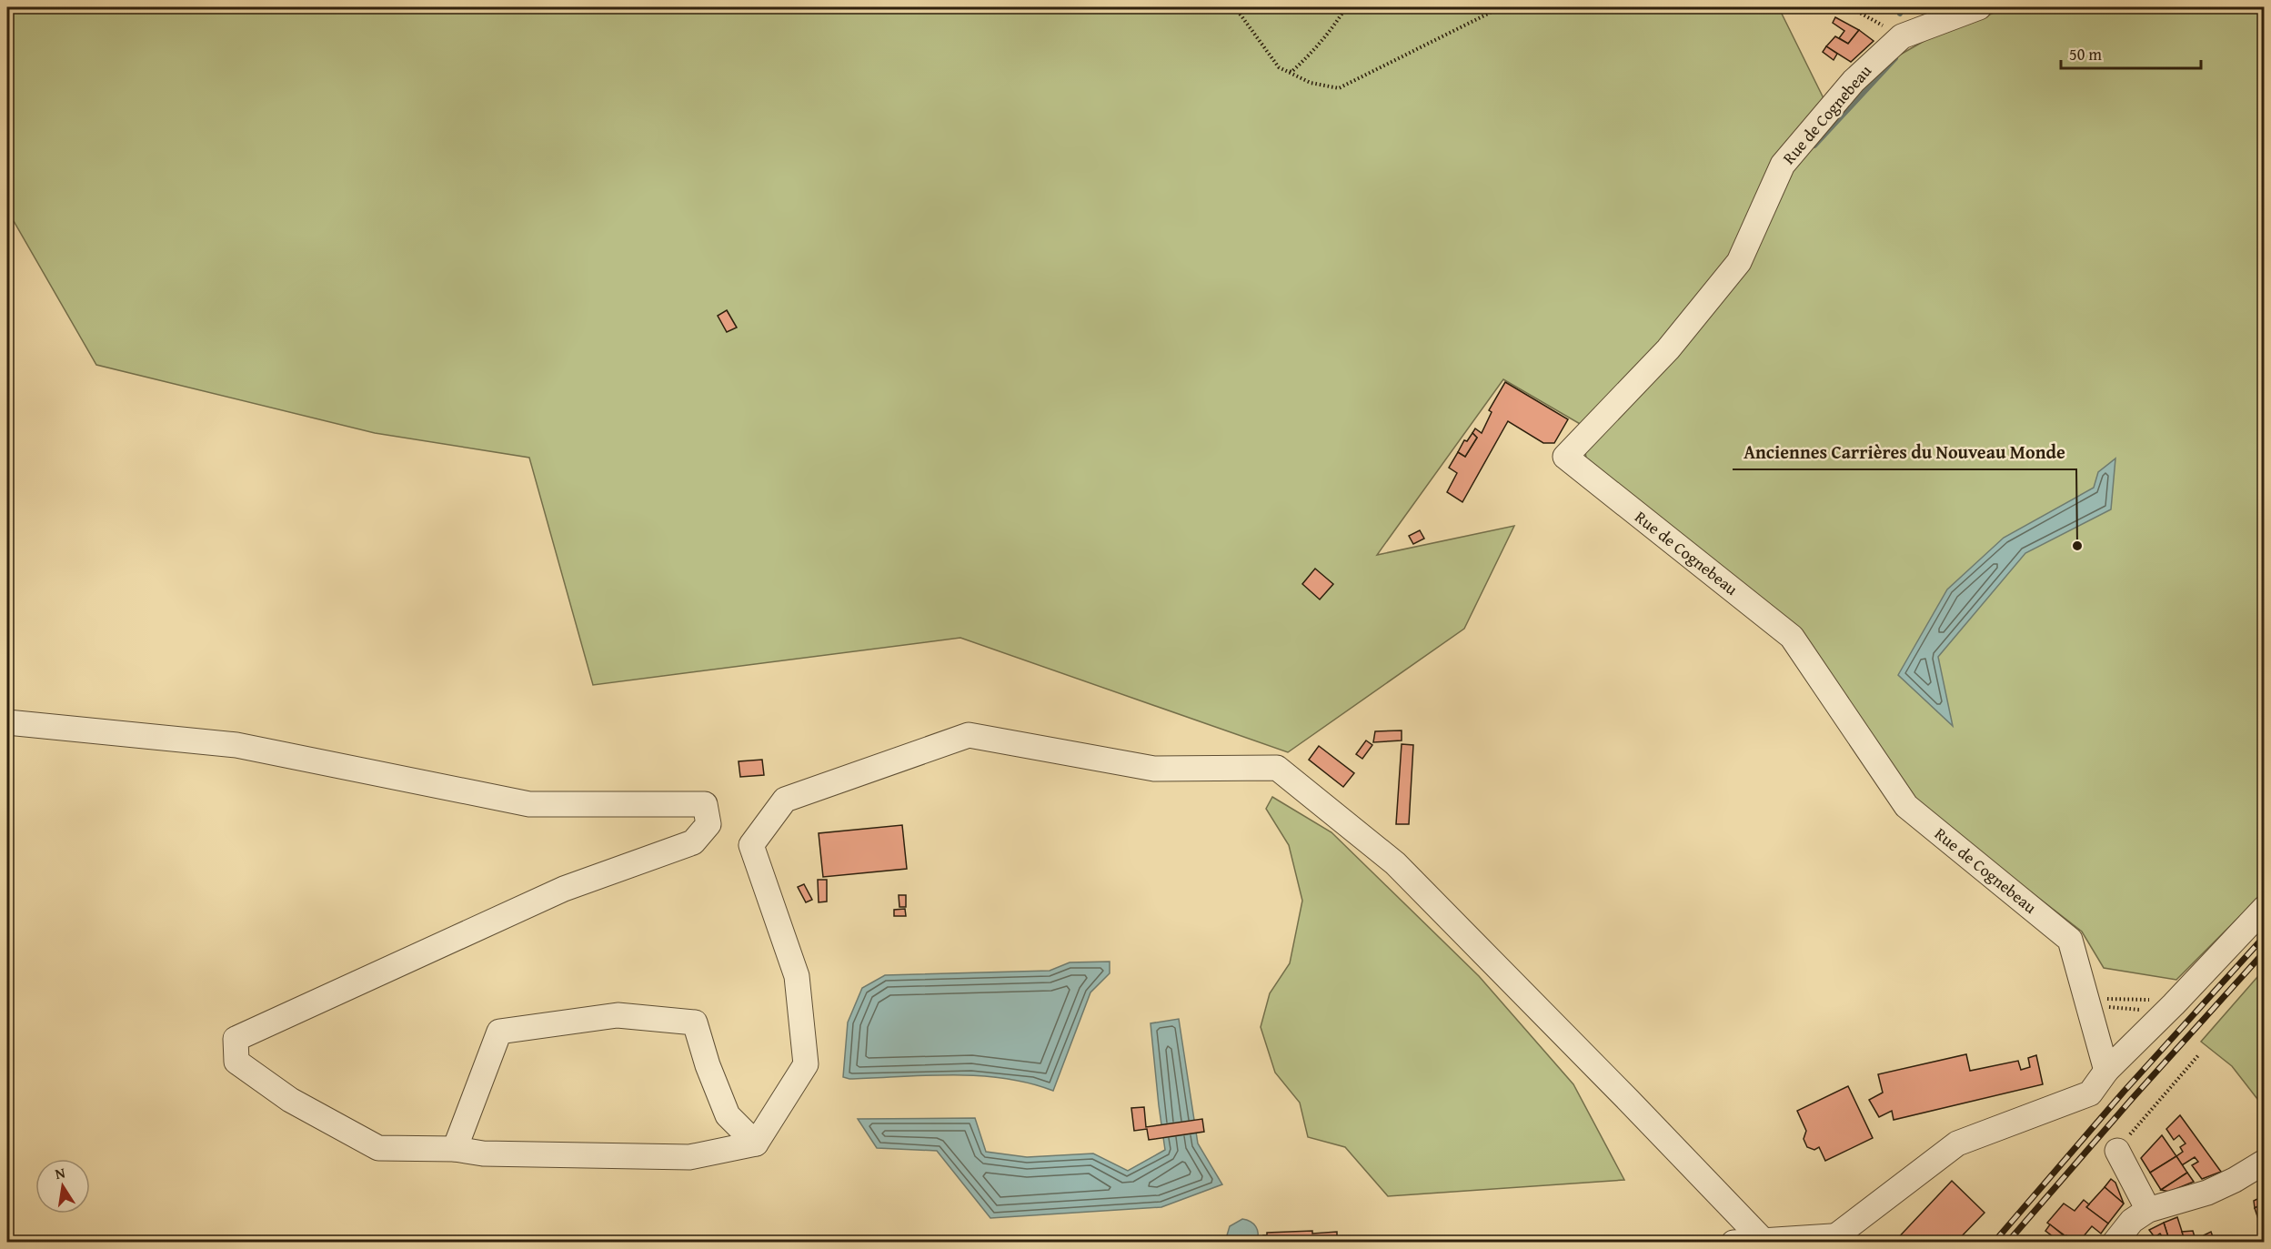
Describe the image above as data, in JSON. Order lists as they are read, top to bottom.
{
  "streets": {
    "street": ["Rue de Cognebeau"]
  },
  "places": ["Anciennes Carrières du Nouveau Monde"],
  "scale_bar": "50 m",
  "north": "top"
}
